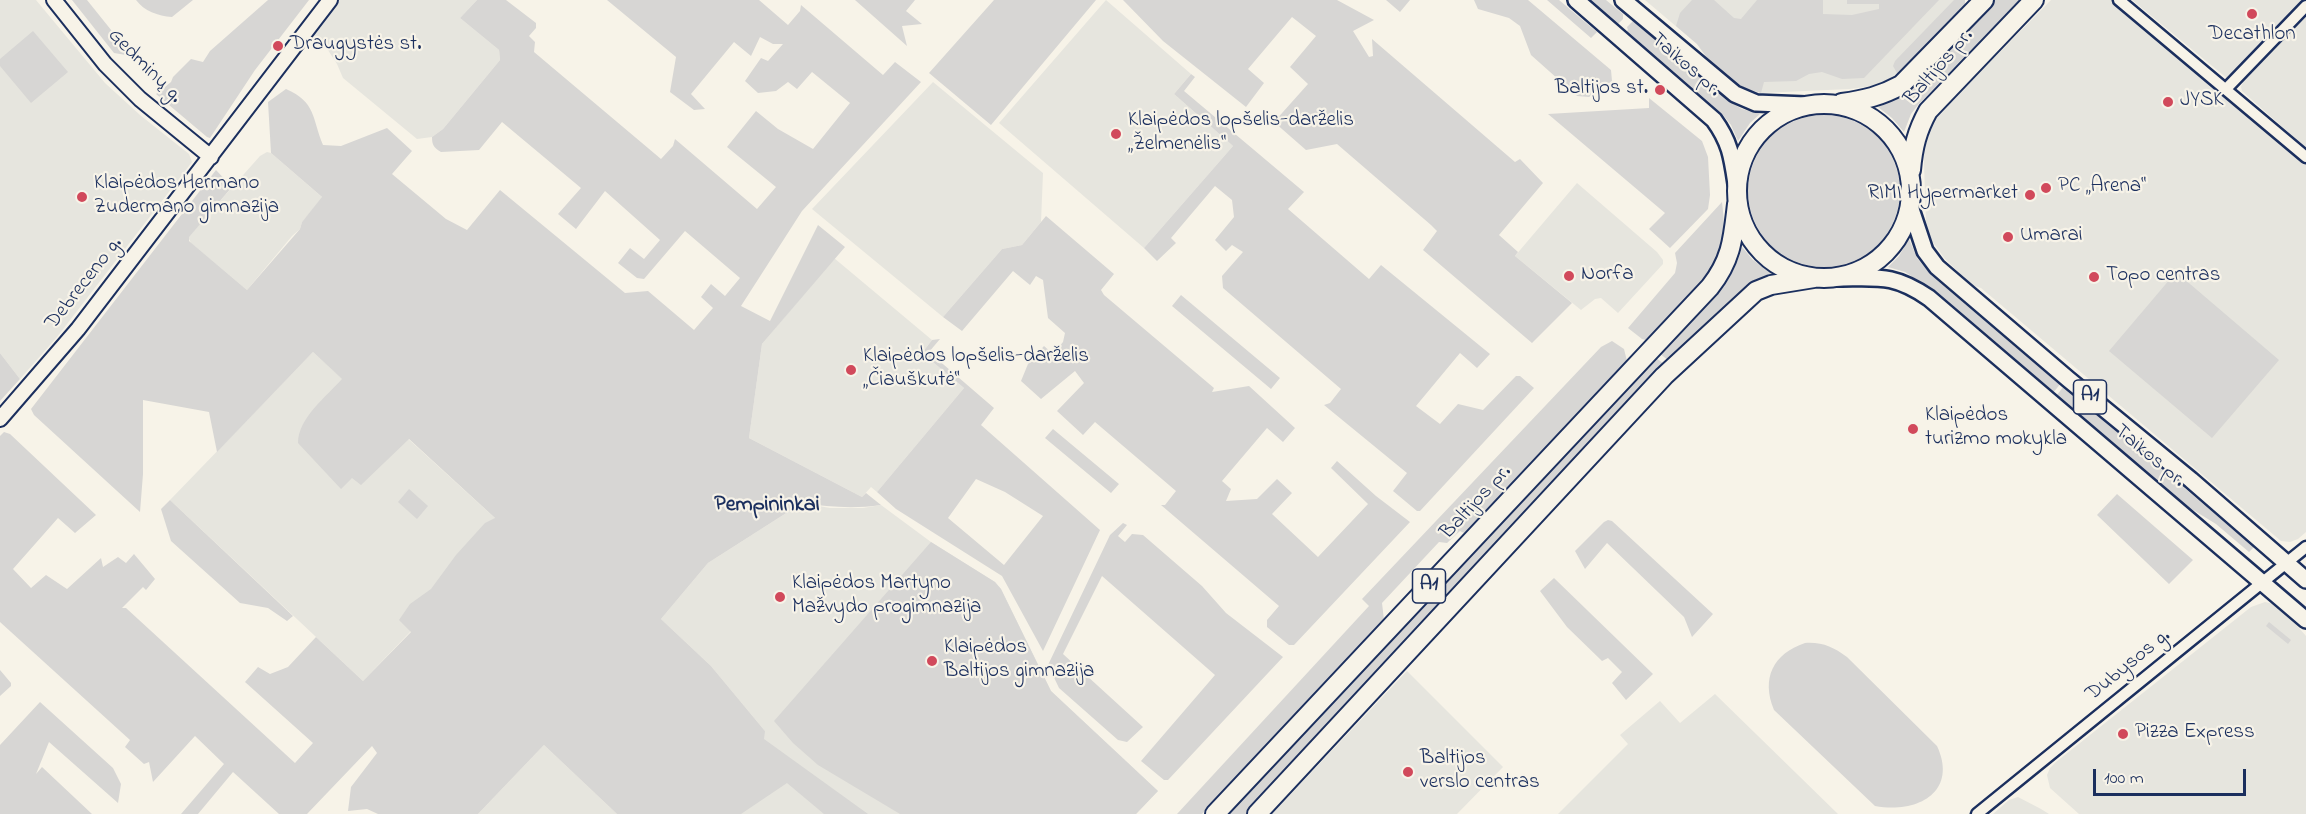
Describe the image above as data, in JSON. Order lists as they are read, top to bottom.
{
  "streets": {
    "highway": ["Baltijos pr.", "A1"],
    "main road": ["Taikos pr."],
    "street": ["Gedminų g.", "Debreceno g.", "Dubysos g."]
  },
  "crossings": [
    ["Taikos pr.", "Baltijos pr."],
    ["Taikos pr.", "A1"],
    ["Taikos pr.", "Dubysos g."],
    ["Gedminų g.", "Debreceno g."],
    ["Baltijos pr.", "A1"]
  ],
  "districts": ["Pempininkai"],
  "places": [
    "Decathlon",
    "Draugystės st.",
    "Baltijos st.",
    "JYSK",
    "Klaipėdos lopšelis-darželis „Želmenėlis“",
    "PC „Arena“",
    "RIMI Hypermarket",
    "Klaipėdos Hermano Zudermano gimnazija",
    "Umarai",
    "Norfa",
    "Topo centras",
    "Klaipėdos lopšelis-darželis „Čiauškutė“",
    "Klaipėdos turizmo mokykla",
    "Klaipėdos Martyno Mažvydo progimnazija",
    "Klaipėdos Baltijos gimnazija",
    "Pizza Express",
    "Baltijos verslo centras"
  ],
  "scale_bar": "100 m"
}
